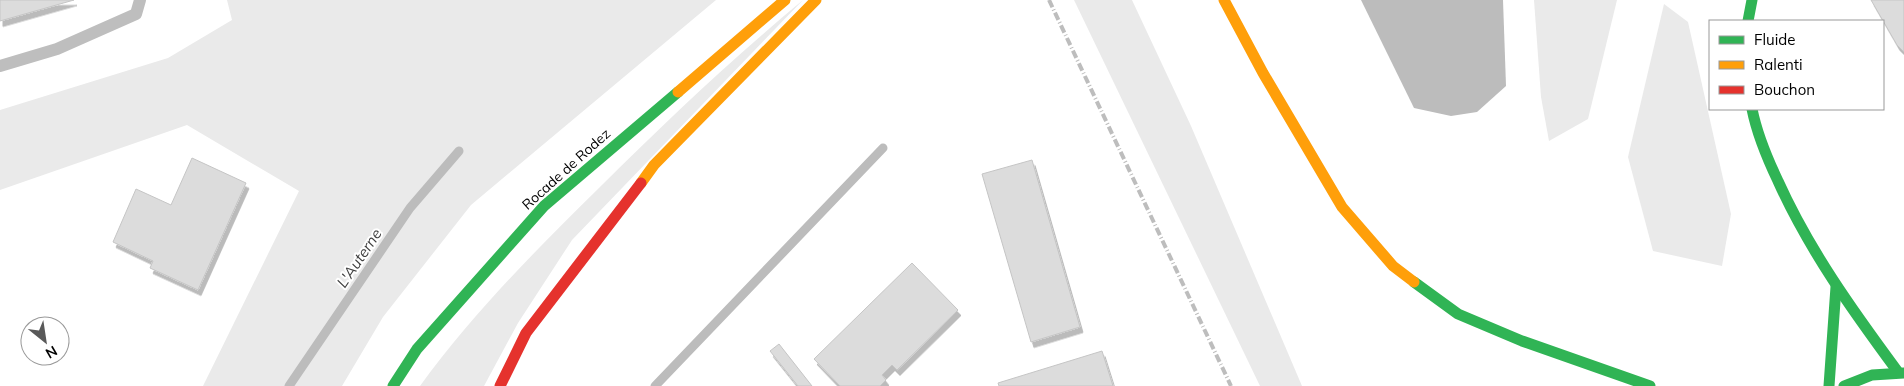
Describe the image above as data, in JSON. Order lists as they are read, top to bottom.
{
  "streets": {
    "main road": ["Rocade de Rodez"]
  },
  "water": ["L'Auterne"],
  "legend": ["Fluide", "Ralenti", "Bouchon"],
  "north": "bottom right"
}
